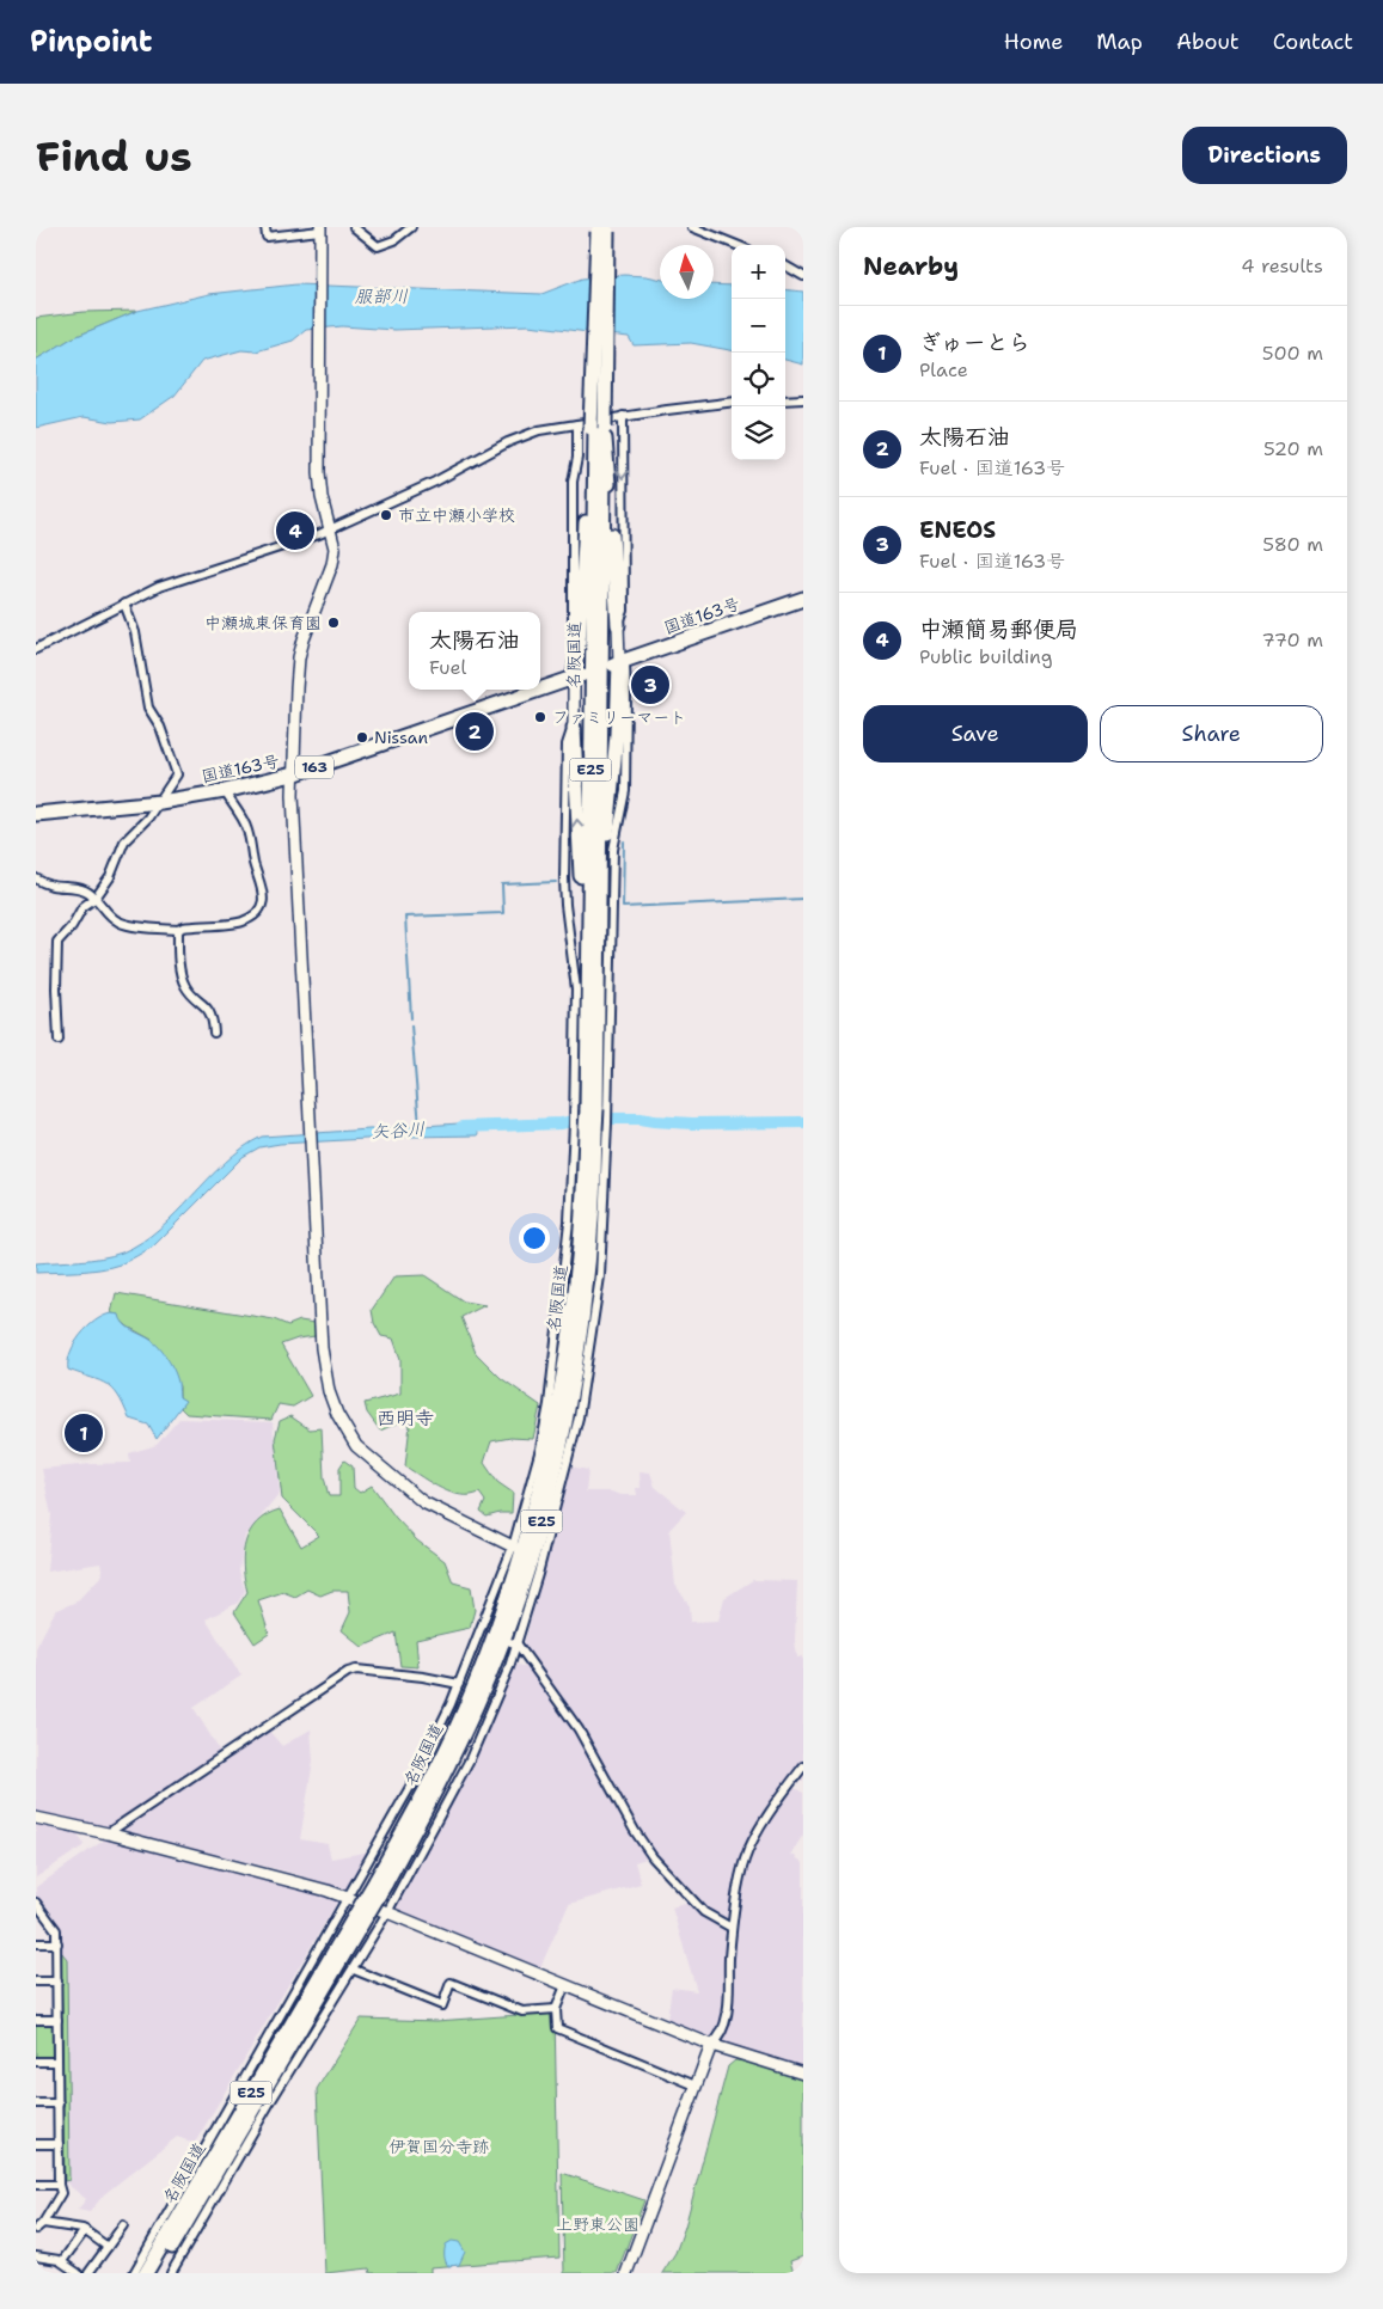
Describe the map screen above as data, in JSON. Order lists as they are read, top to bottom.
{
  "streets": {
    "highway": [
      "国道163号",
      "名阪国道",
      "163",
      "E25"
    ]
  },
  "districts": ["西明寺"],
  "water": ["服部川", "矢谷川"],
  "parks": ["伊賀国分寺跡", "上野東公園"],
  "places": [
    "市立中瀬小学校",
    "中瀬城東保育園",
    "ファミリーマート",
    "Nissan"
  ],
  "north": "top",
  "page": {
    "header": "Pinpoint",
    "nav": [
      "Home",
      "Map",
      "About",
      "Contact"
    ],
    "buttons": [
      "Directions",
      ["Save", "Share"]
    ],
    "title": "Find us",
    "heading": ["Nearby", "4 results"],
    "map_buttons": ["+", "−"],
    "list": [
      {
        "mark": "1",
        "name": "ぎゅーとら",
        "note": "Place",
        "value": "500 m"
      },
      {
        "mark": "2",
        "name": "太陽石油",
        "note": "Fuel · 国道163号",
        "value": "520 m"
      },
      {
        "mark": "3",
        "name": "ENEOS",
        "note": "Fuel · 国道163号",
        "value": "580 m"
      },
      {
        "mark": "4",
        "name": "中瀬簡易郵便局",
        "note": "Public building",
        "value": "770 m"
      }
    ],
    "pins": [
      "4",
      "3",
      "2",
      "1"
    ],
    "popup": ["太陽石油", "Fuel"]
  }
}
